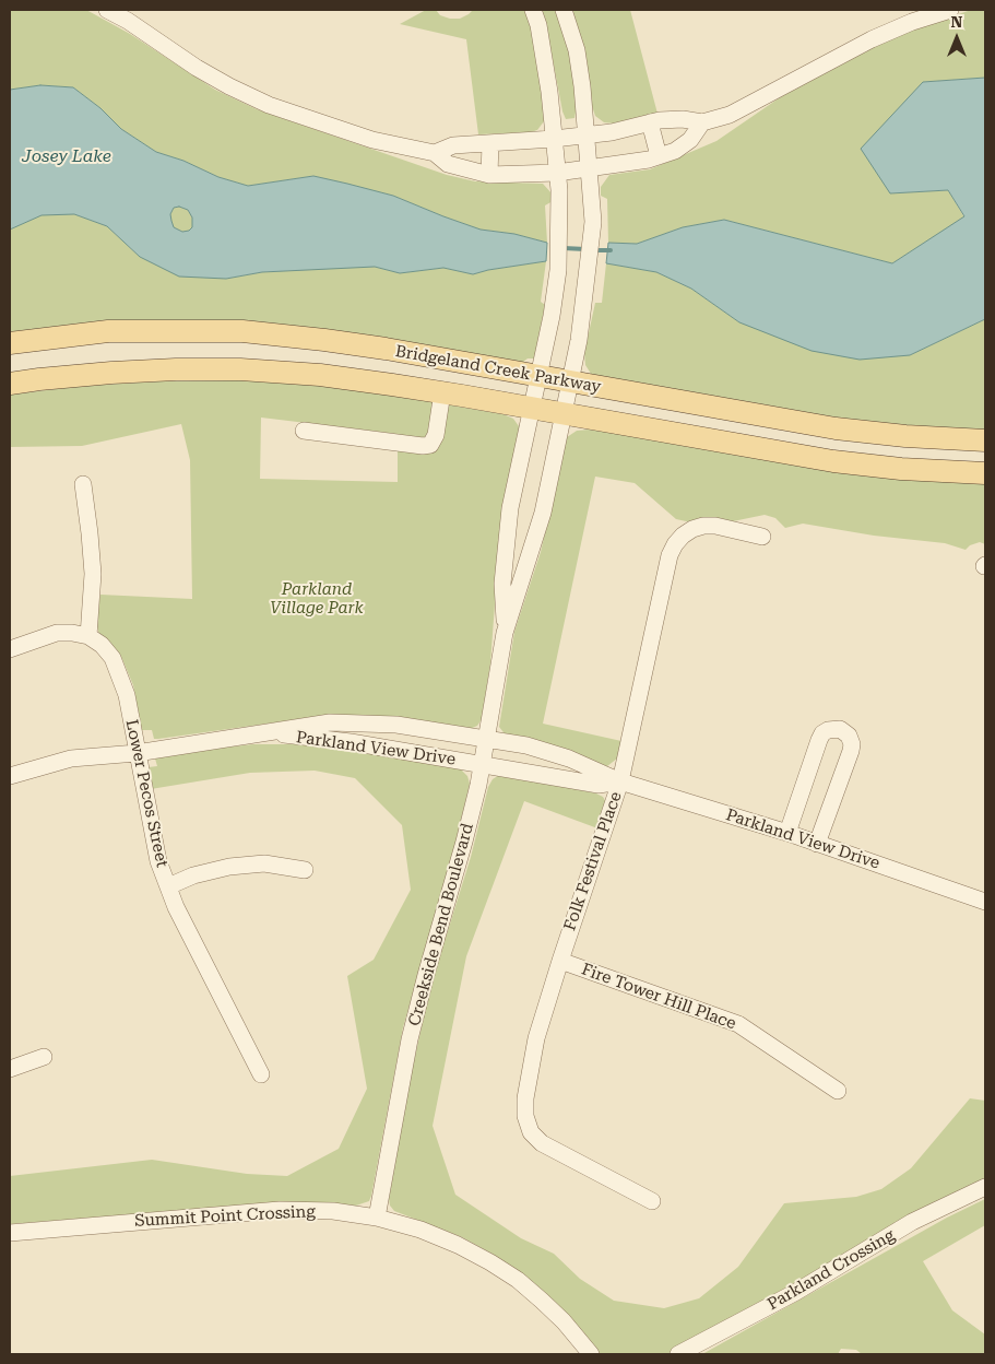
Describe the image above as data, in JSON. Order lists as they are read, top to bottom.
{
  "streets": {
    "main road": ["Bridgeland Creek Parkway"],
    "street": [
      "Parkland View Drive",
      "Lower Pecos Street",
      "Folk Festival Place",
      "Creekside Bend Boulevard",
      "Fire Tower Hill Place",
      "Summit Point Crossing",
      "Parkland Crossing"
    ]
  },
  "crossings": [
    ["Bridgeland Creek Parkway", "Creekside Bend Boulevard"],
    ["Parkland View Drive", "Lower Pecos Street"],
    ["Parkland View Drive", "Folk Festival Place"],
    ["Parkland View Drive", "Creekside Bend Boulevard"],
    ["Folk Festival Place", "Fire Tower Hill Place"],
    ["Creekside Bend Boulevard", "Summit Point Crossing"]
  ],
  "water": ["Josey Lake"],
  "parks": ["Parkland Village Park"],
  "north": "top"
}
